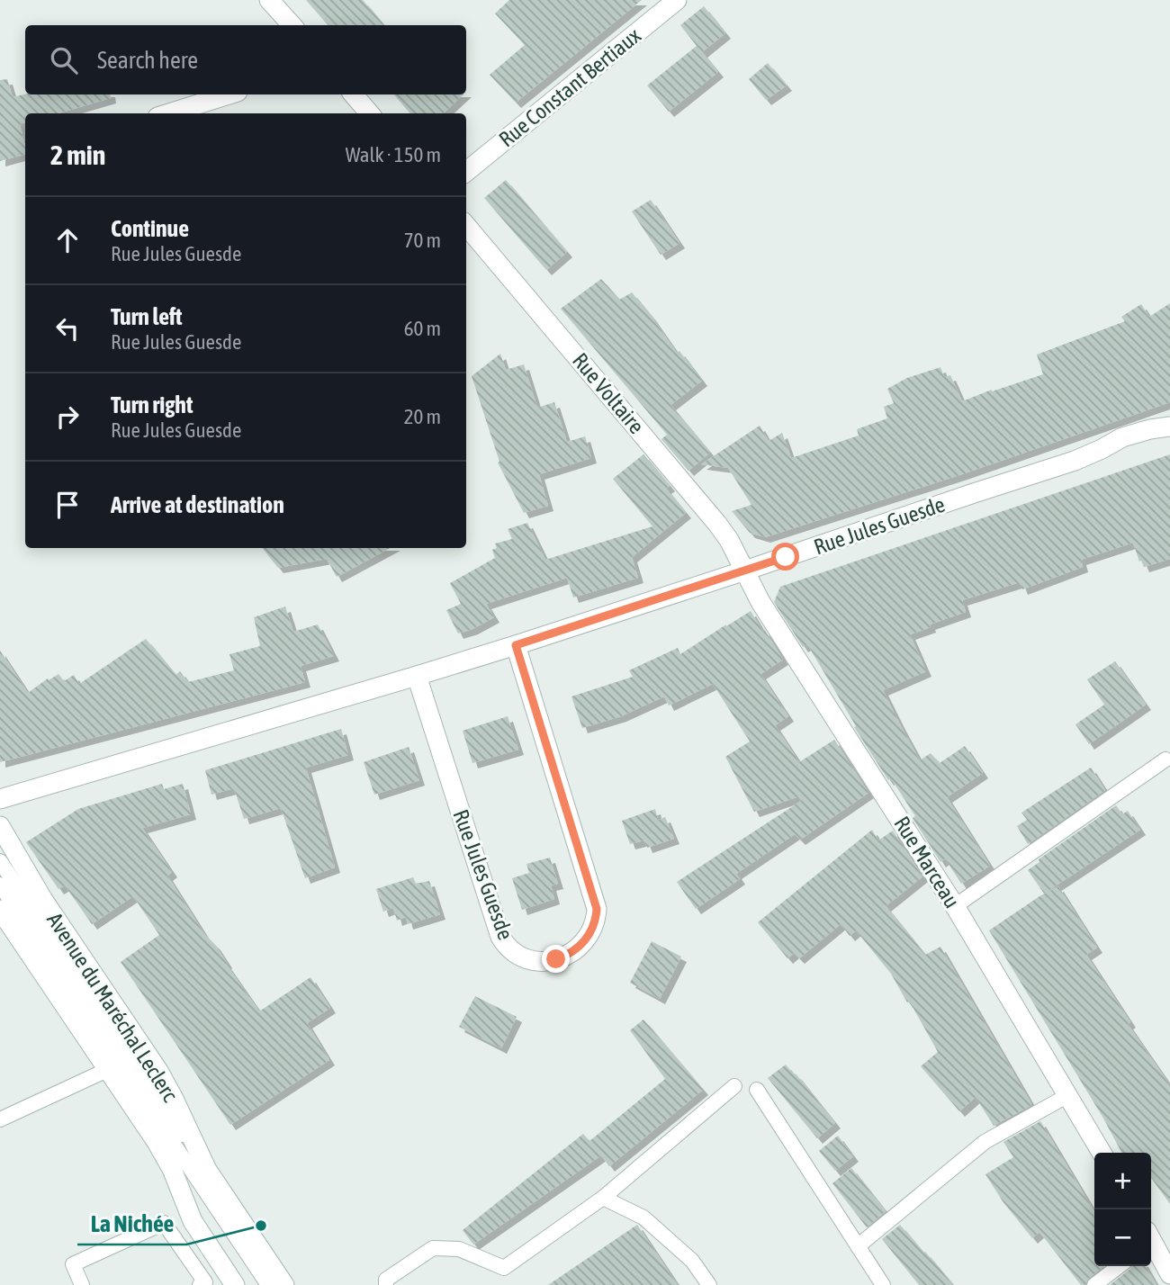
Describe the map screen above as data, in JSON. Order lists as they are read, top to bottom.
{
  "streets": {
    "street": [
      "Rue Constant Bertiaux",
      "Rue Voltaire",
      "Rue Jules Guesde",
      "Rue Marceau",
      "Avenue du Maréchal Leclerc"
    ]
  },
  "crossings": [
    ["Rue Voltaire", "Rue Jules Guesde"],
    ["Rue Voltaire", "Rue Marceau"],
    ["Rue Jules Guesde", "Rue Marceau"]
  ],
  "places": ["La Nichée"],
  "page": {
    "search": "Search here",
    "heading": ["2 min", "Walk · 150 m"],
    "list": [
      ["Continue", "Rue Jules Guesde", "70 m"],
      ["Turn left", "Rue Jules Guesde", "60 m"],
      ["Turn right", "Rue Jules Guesde", "20 m"],
      "Arrive at destination"
    ],
    "map_buttons": ["+", "−"]
  }
}
